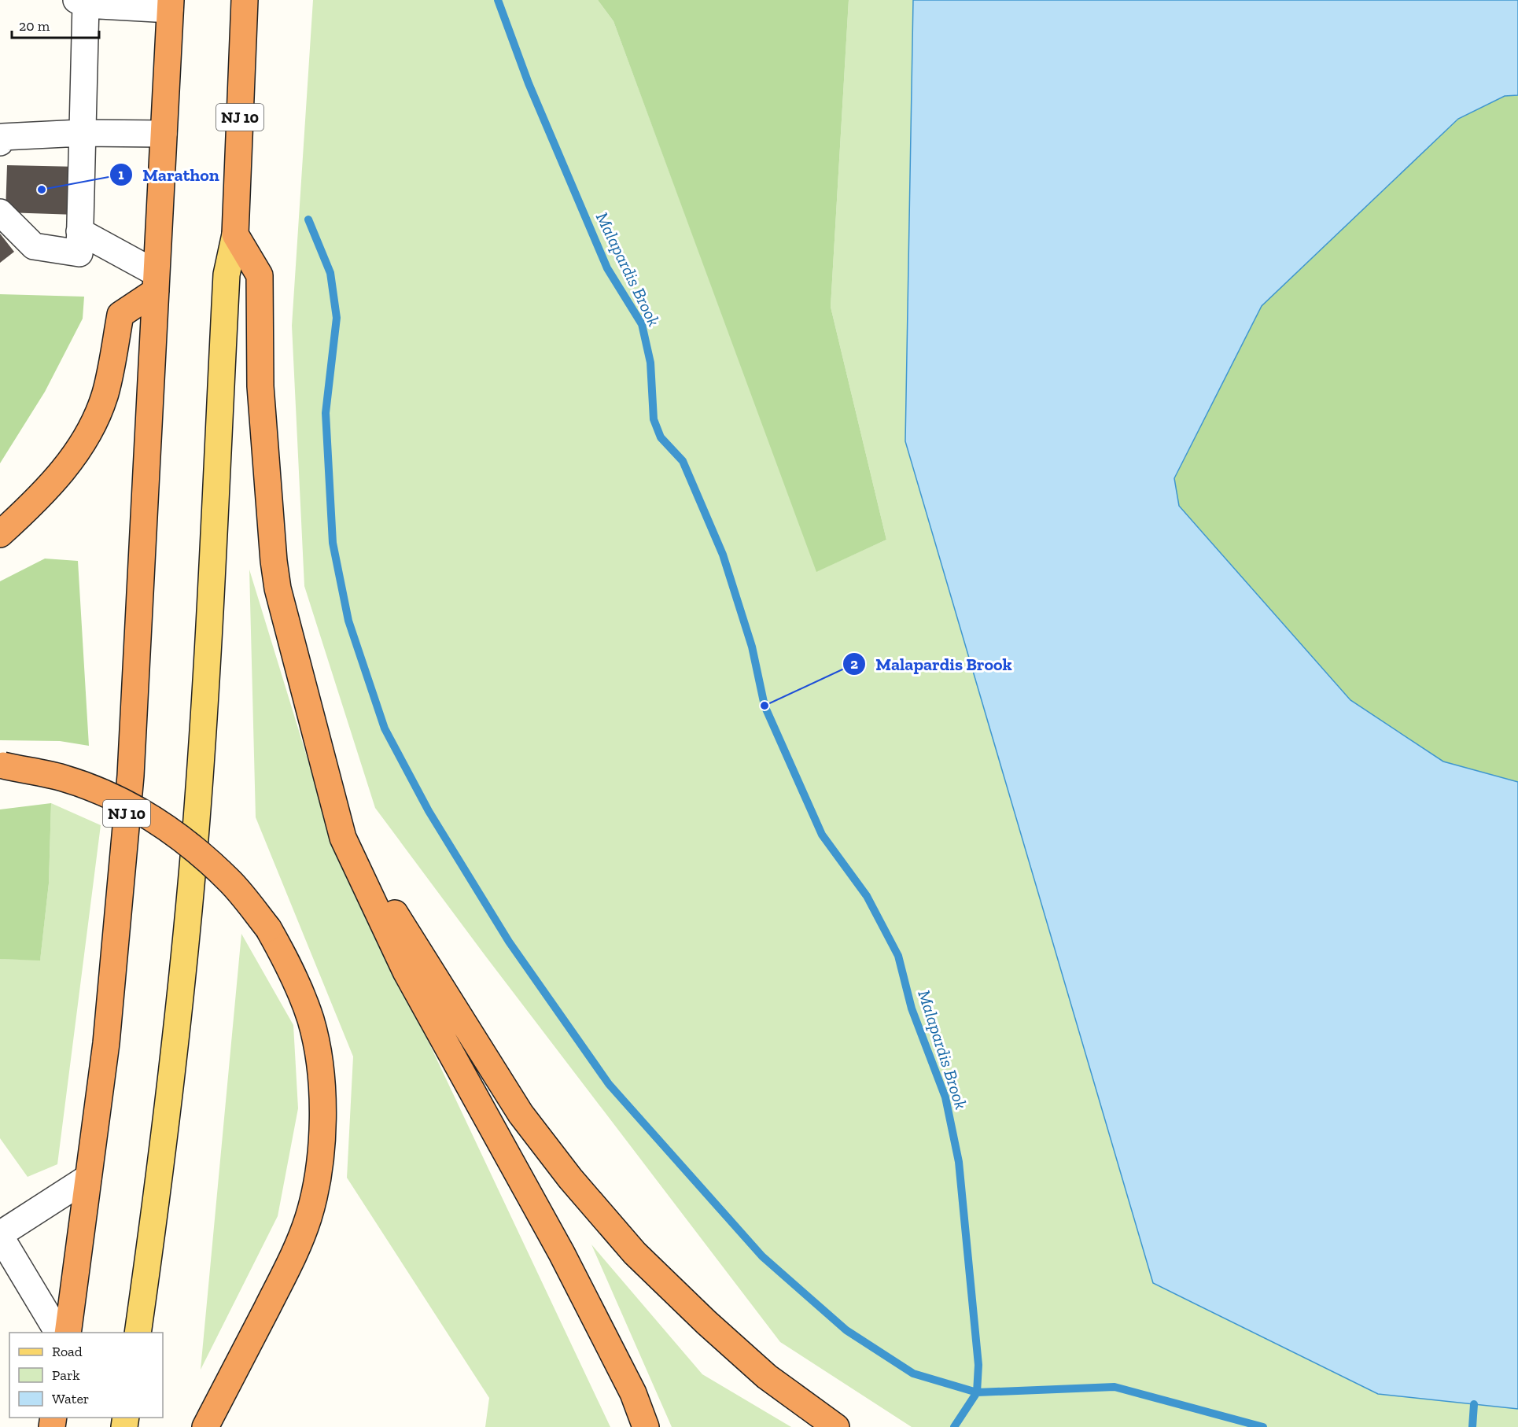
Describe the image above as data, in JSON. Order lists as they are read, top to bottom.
{
  "streets": {
    "highway": ["NJ 10"]
  },
  "water": ["Malapardis Brook"],
  "places": ["Marathon", "Malapardis Brook"],
  "legend": ["Road", "Park", "Water"],
  "scale_bar": "20 m"
}
